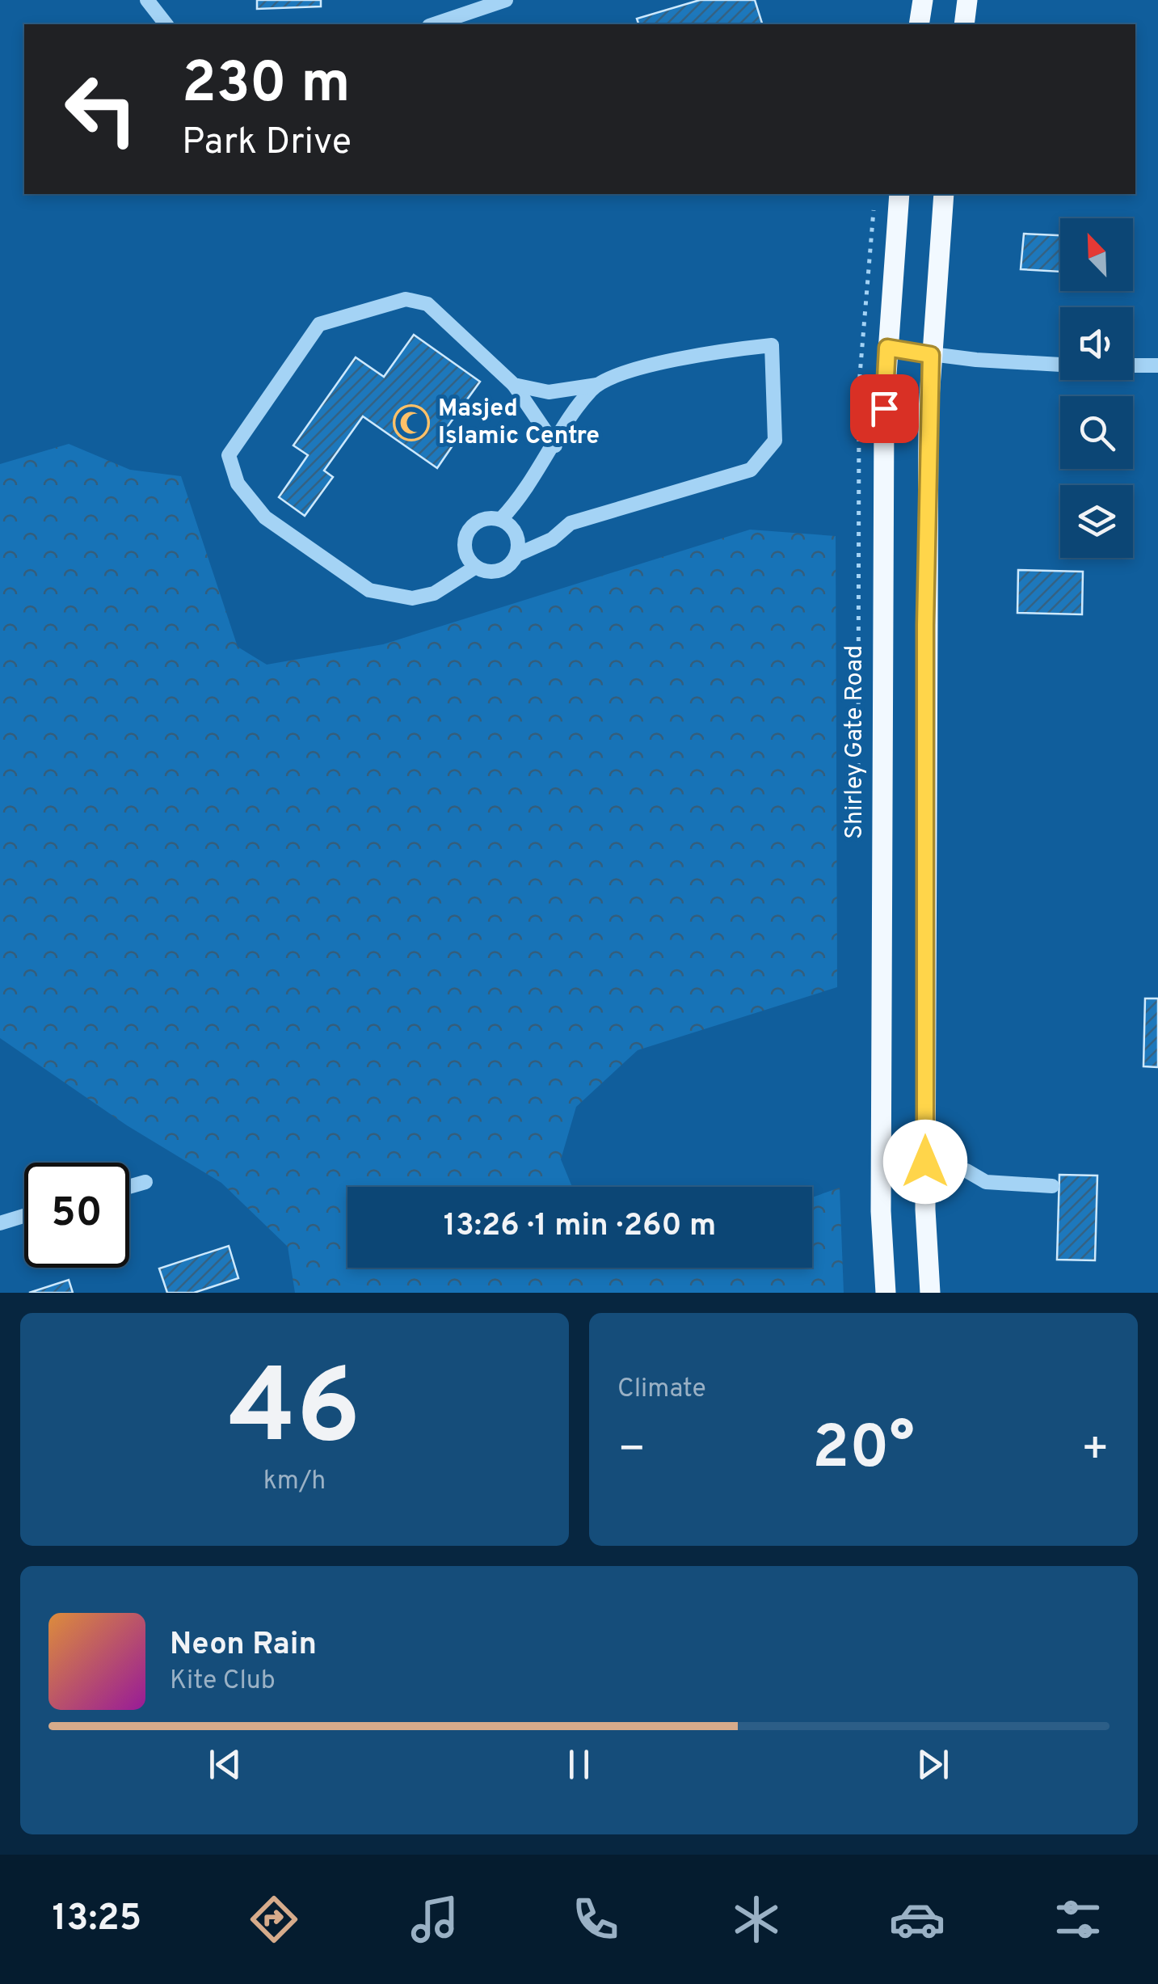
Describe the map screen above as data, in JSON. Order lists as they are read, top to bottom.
{
  "streets": {
    "main road": ["Shirley Gate Road"]
  },
  "places": {
    "mosque": ["Masjed Islamic Centre"]
  },
  "north": "top left",
  "page": {
    "turn": ["230 m", "Park Drive"],
    "limit": "50",
    "trip": "13:26 · 1 min · 260 m",
    "tile": [
      ["46", "km/h"],
      "Climate"
    ],
    "heat": ["−", "20°", "+"],
    "song": ["Neon Rain", "Kite Club"],
    "tabs": "13:25"
  }
}
